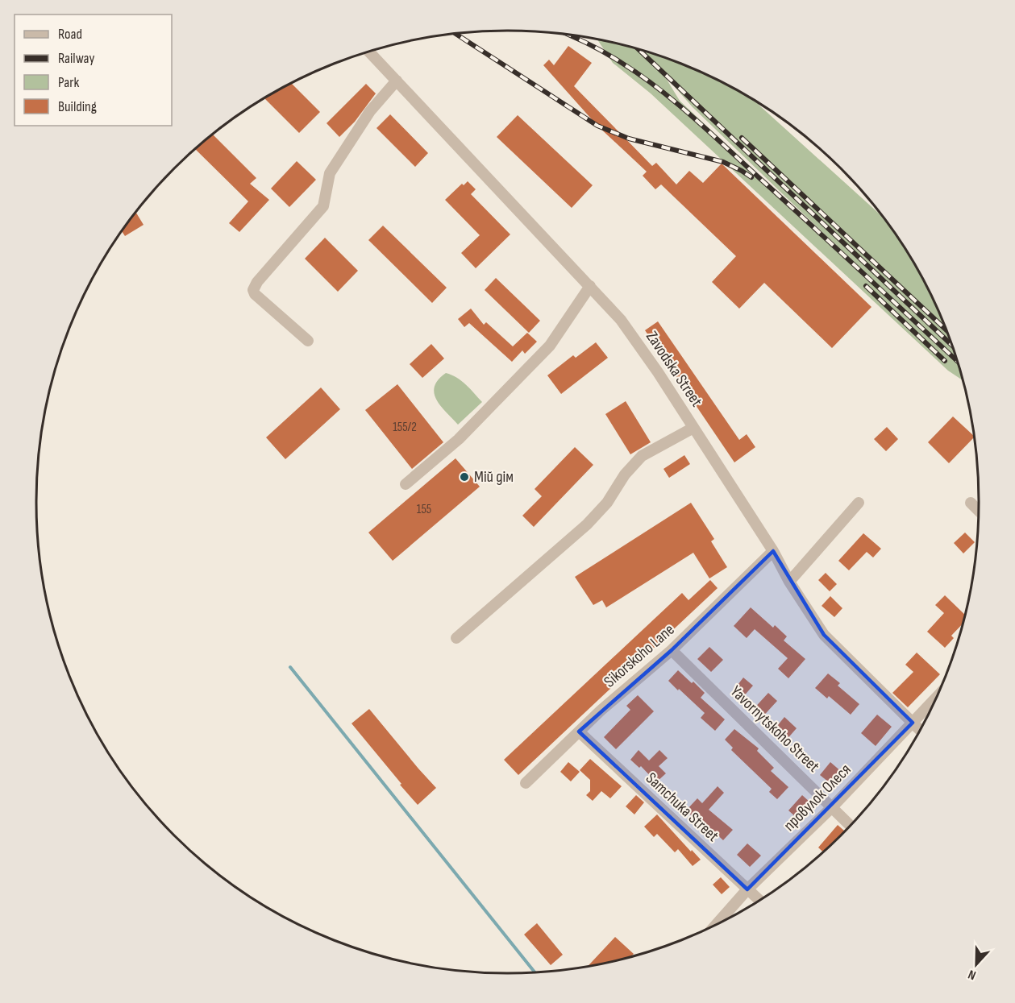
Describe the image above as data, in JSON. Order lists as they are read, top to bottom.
{
  "streets": {
    "street": [
      "Zavodska Street",
      "Sikorskoho Lane",
      "Yavornytskoho Street",
      "провулок Олеся",
      "Samchuka Street"
    ]
  },
  "crossings": [
    ["Zavodska Street", "Sikorskoho Lane"],
    ["Zavodska Street", "провулок Олеся"],
    ["Sikorskoho Lane", "Yavornytskoho Street"],
    ["Sikorskoho Lane", "Samchuka Street"],
    ["Yavornytskoho Street", "провулок Олеся"],
    ["провулок Олеся", "Samchuka Street"]
  ],
  "places": ["Мій дім"],
  "house_numbers": ["155/2", "155"],
  "legend": [
    "Road",
    "Railway",
    "Park",
    "Building"
  ],
  "north": "bottom"
}
